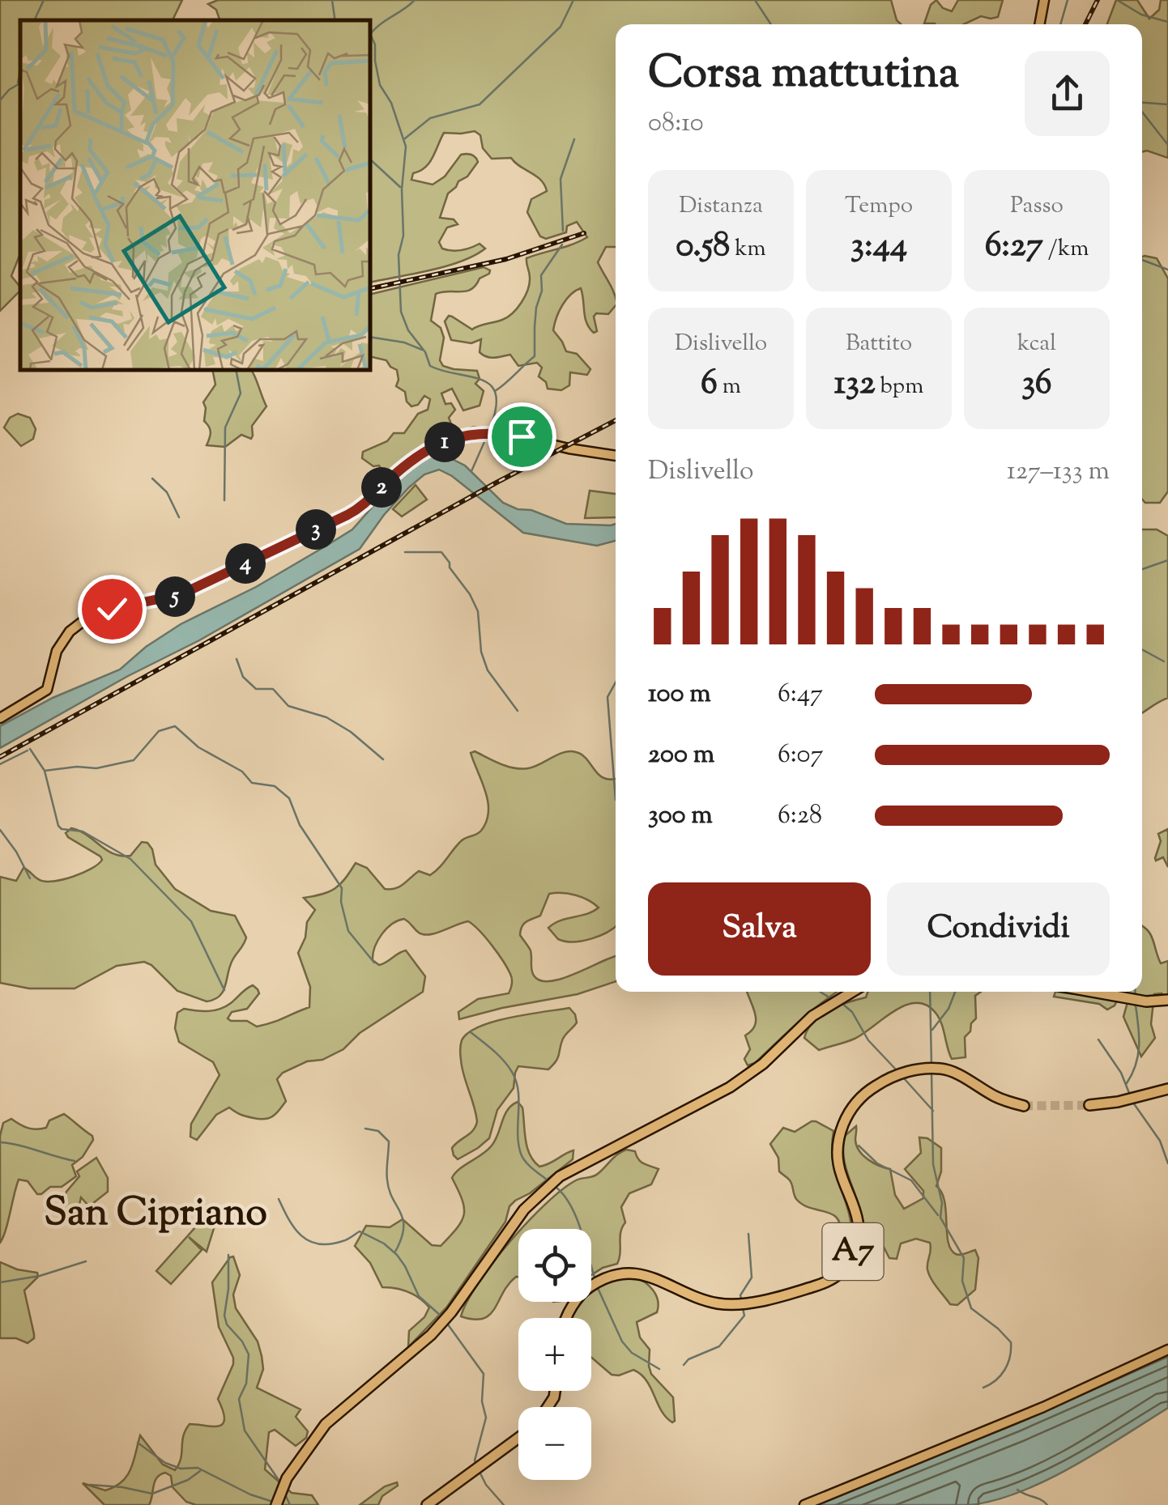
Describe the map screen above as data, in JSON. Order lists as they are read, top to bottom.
{
  "streets": {
    "highway": ["A7"]
  },
  "districts": ["San Cipriano"],
  "page": {
    "heading": ["Corsa mattutina", "08:10"],
    "stats": [
      ["Distanza", "0.58 km"],
      ["Tempo", "3:44"],
      ["Passo", "6:27 /km"],
      ["Dislivello", "6 m"],
      ["Battito", "132 bpm"],
      ["kcal", "36"]
    ],
    "pins": [
      "1",
      "2",
      "3",
      "4",
      "5"
    ],
    "chart": ["Dislivello", "127–133 m"],
    "list": [
      {
        "name": "100 m",
        "note": "6:47"
      },
      {
        "name": "200 m",
        "note": "6:07"
      },
      {
        "name": "300 m",
        "note": "6:28"
      }
    ],
    "buttons": ["Salva", "Condividi"],
    "map_buttons": ["+", "−"]
  }
}
